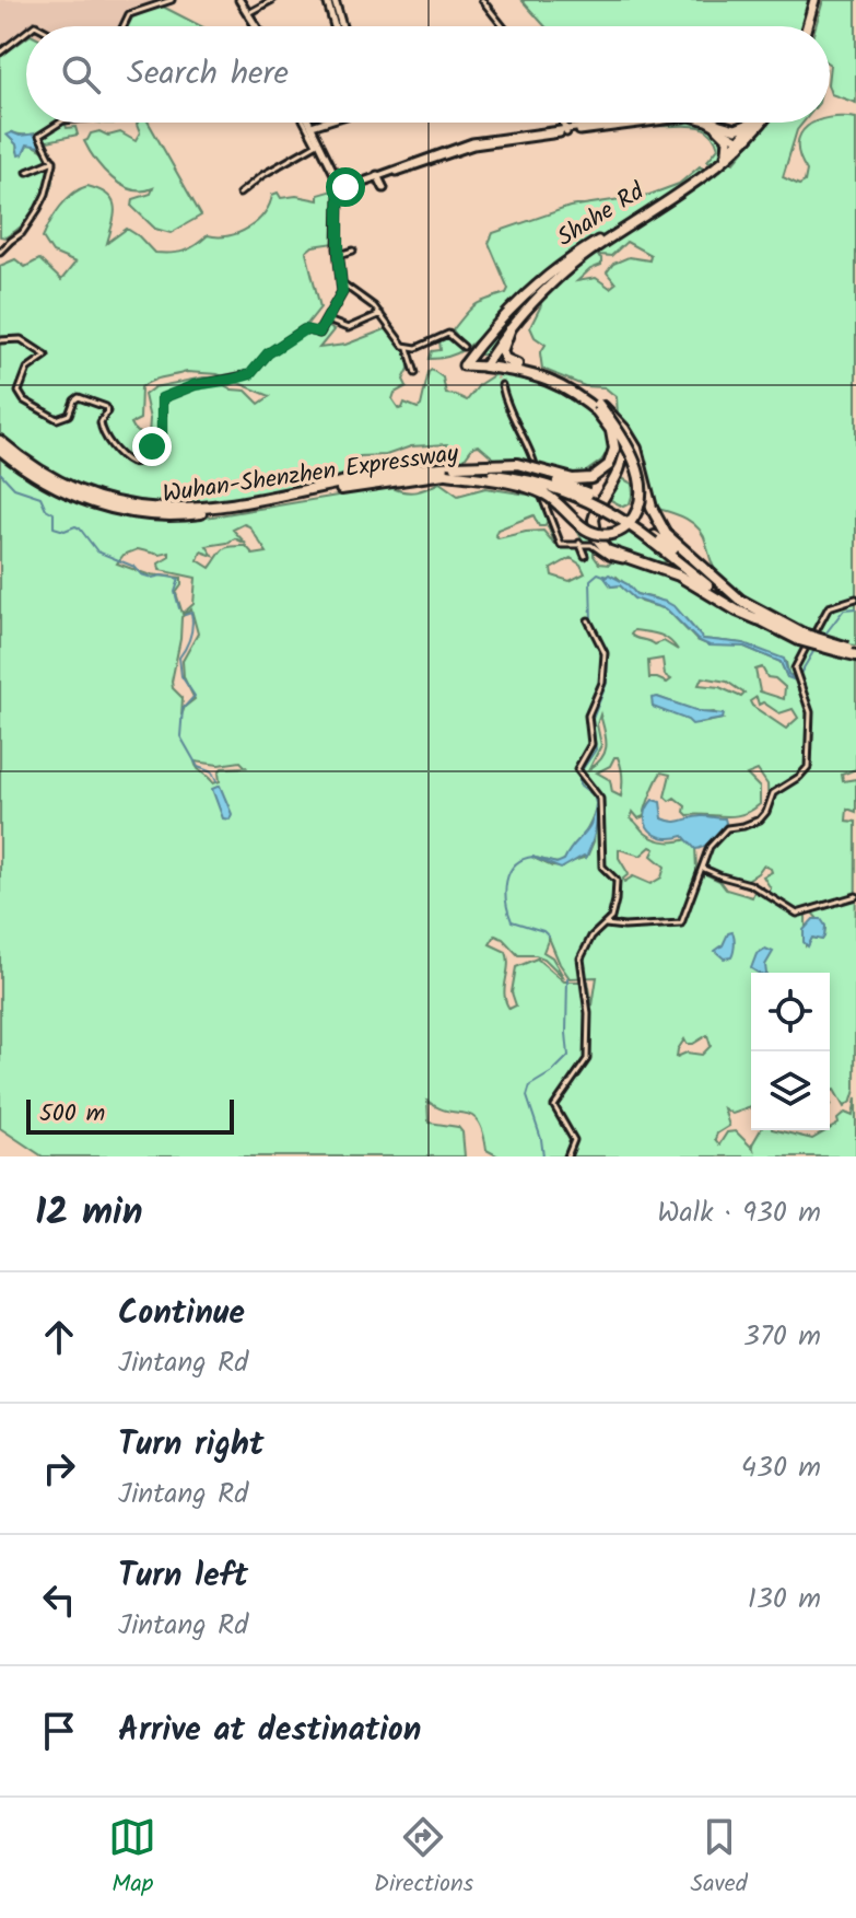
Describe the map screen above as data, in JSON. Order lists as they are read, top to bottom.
{
  "streets": {
    "highway": ["Wuhan-Shenzhen Expressway"],
    "main road": ["Shahe Rd"]
  },
  "scale_bar": "500 m",
  "page": {
    "search": "Search here",
    "scale": "500 m",
    "heading": ["12 min", "Walk · 930 m"],
    "list": [
      ["Continue", "Jintang Rd", "370 m"],
      ["Turn right", "Jintang Rd", "430 m"],
      ["Turn left", "Jintang Rd", "130 m"],
      "Arrive at destination"
    ],
    "nav": ["Map", "Directions", "Saved"]
  }
}
